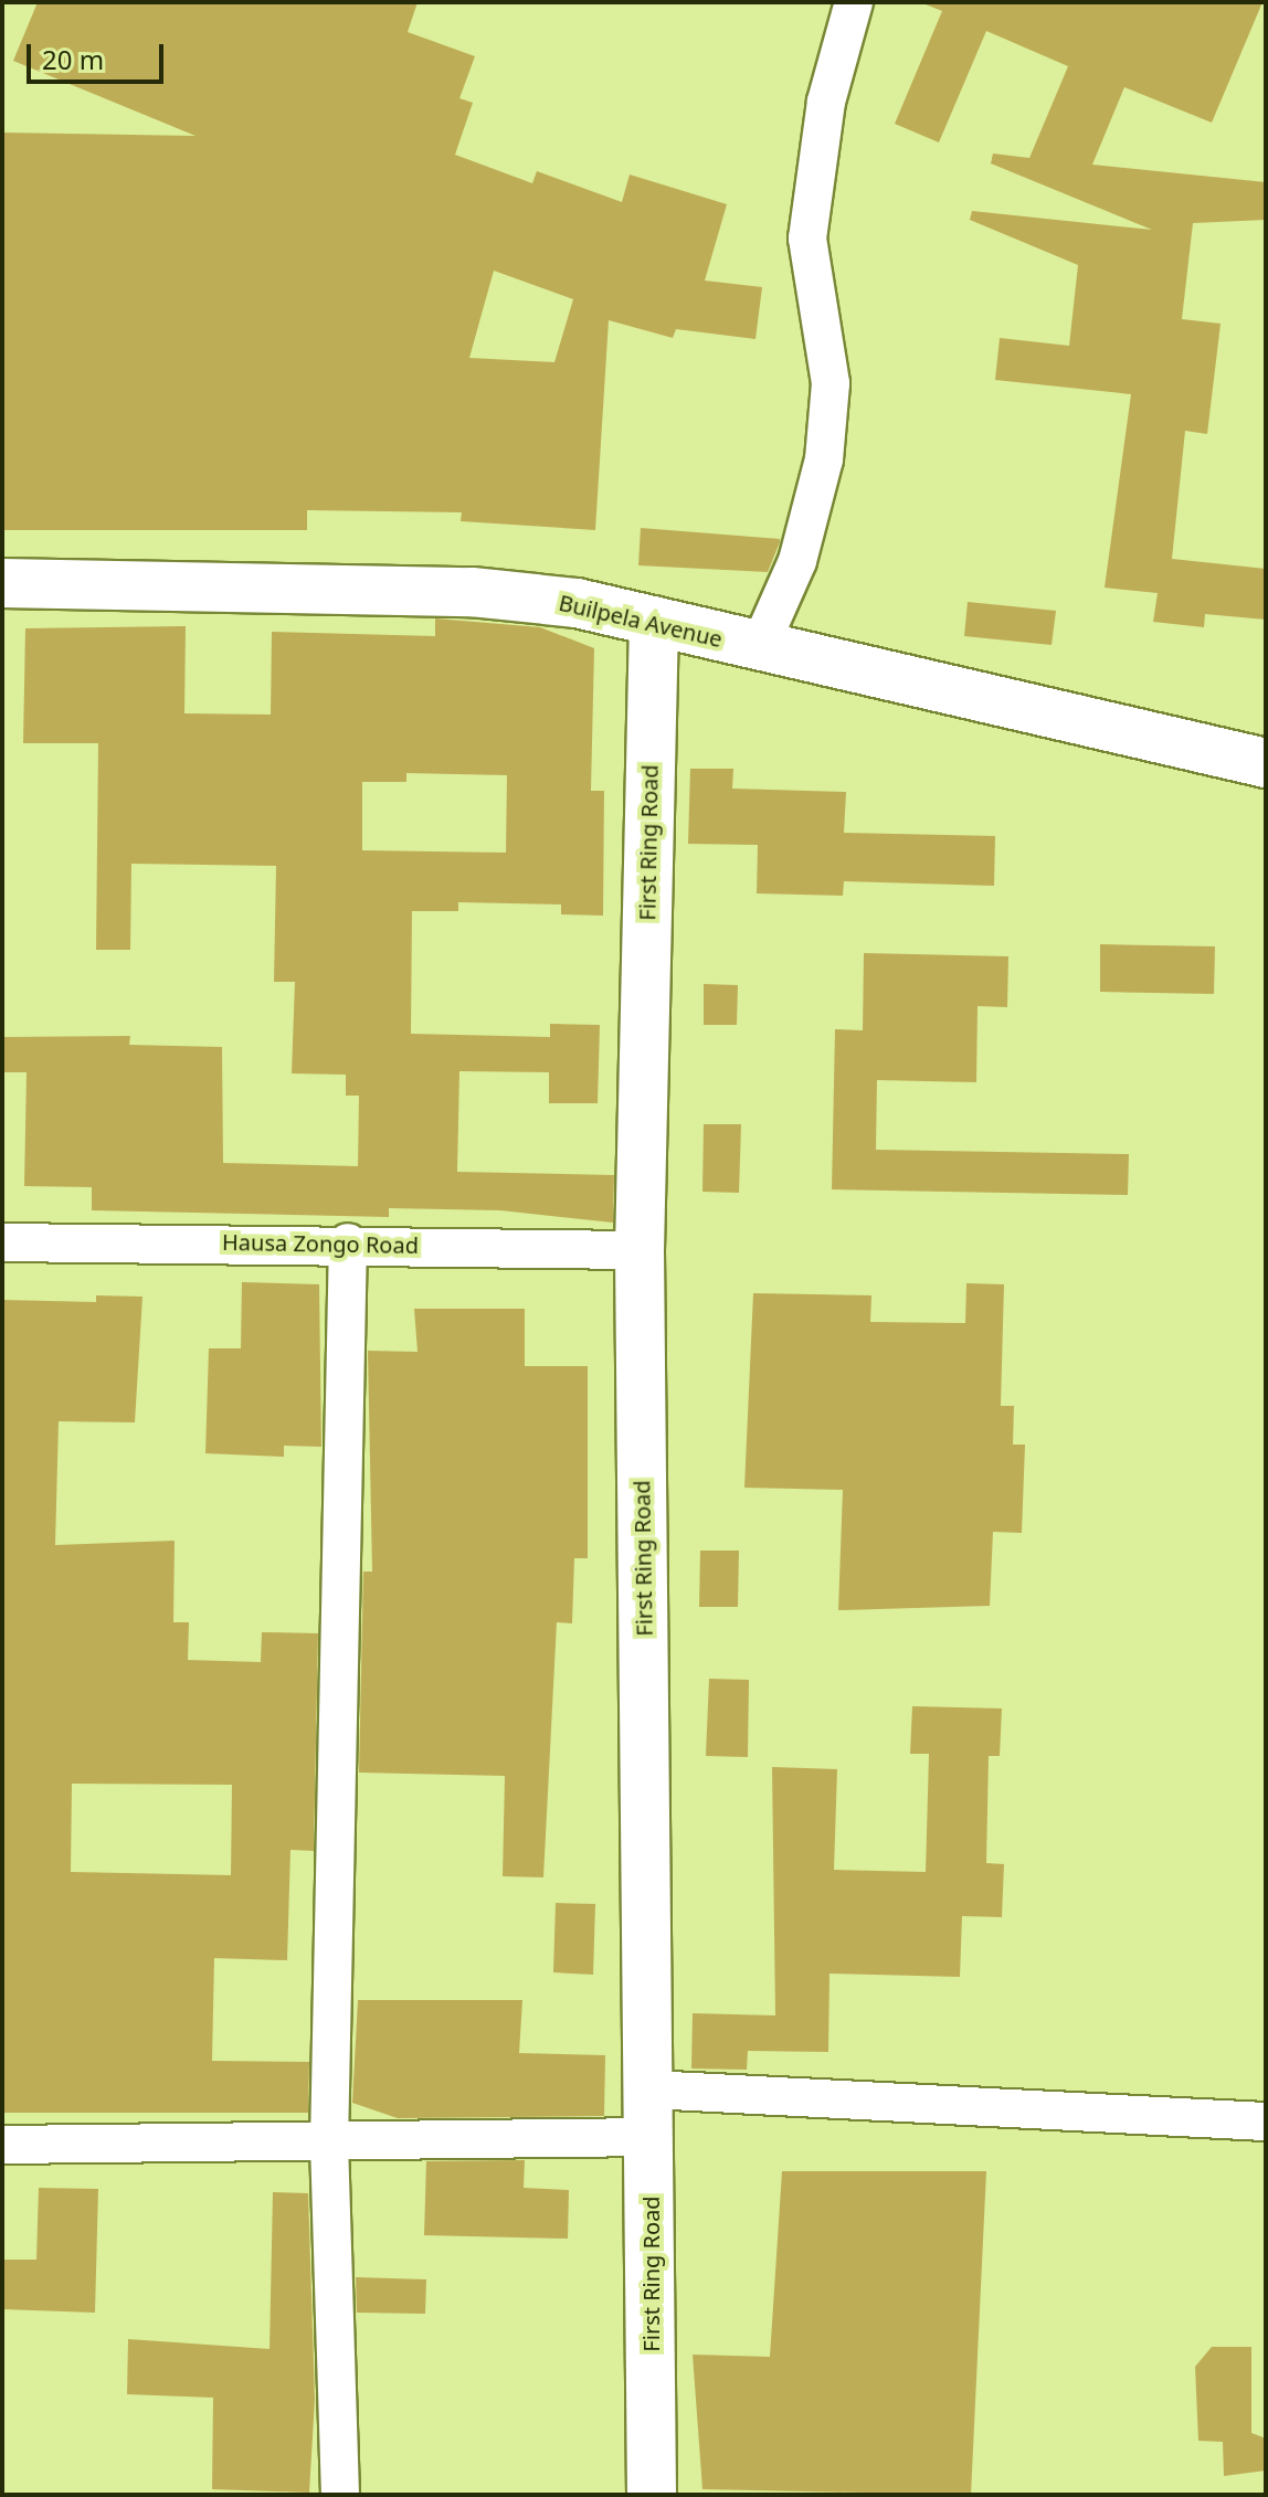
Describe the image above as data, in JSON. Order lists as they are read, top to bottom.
{
  "streets": {
    "street": ["Builpela Avenue", "First Ring Road", "Hausa Zongo Road"]
  },
  "crossings": [
    ["Builpela Avenue", "First Ring Road"],
    ["First Ring Road", "Hausa Zongo Road"]
  ],
  "scale_bar": "20 m"
}
